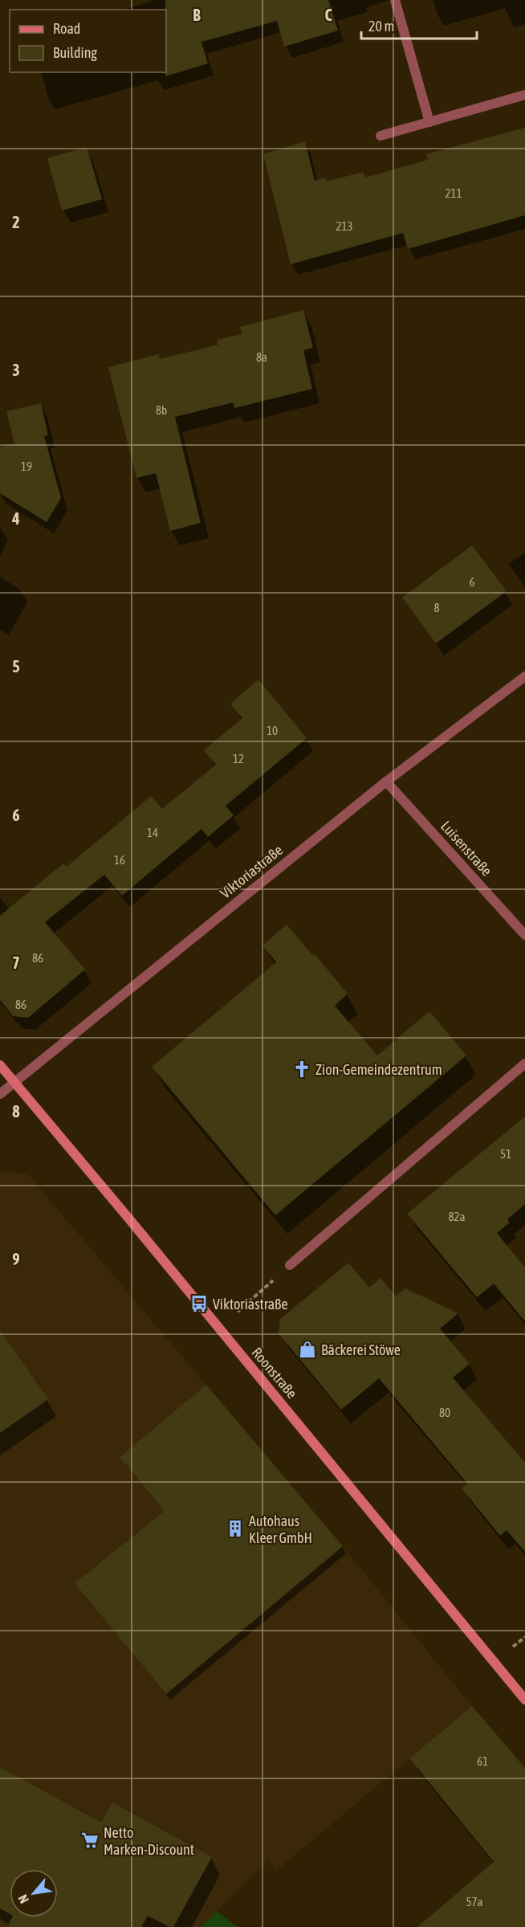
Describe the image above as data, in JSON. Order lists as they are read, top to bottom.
{
  "streets": {
    "street": ["Luisenstraße", "Viktoriastraße", "Roonstraße"]
  },
  "crossings": [
    ["Luisenstraße", "Viktoriastraße"],
    ["Viktoriastraße", "Roonstraße"]
  ],
  "places": {
    "church": ["Zion-Gemeindezentrum"],
    "bus stop": ["Viktoriastraße"],
    "shop": ["Bäckerei Stöwe"],
    "building": ["Autohaus Kleer GmbH"],
    "supermarket": ["Netto Marken-Discount"]
  },
  "house_numbers": [
    "211",
    "213",
    "8a",
    "8b",
    "19",
    "6",
    "8",
    "10",
    "12",
    "14",
    "16",
    "86",
    "86",
    "51",
    "82a",
    "80",
    "61",
    "57a"
  ],
  "legend": ["Road", "Building"],
  "scale_bar": "20 m",
  "north": "bottom left",
  "grid": {
    "columns": ["B", "C"],
    "rows": [
      "2",
      "3",
      "4",
      "5",
      "6",
      "7",
      "8",
      "9"
    ]
  }
}
